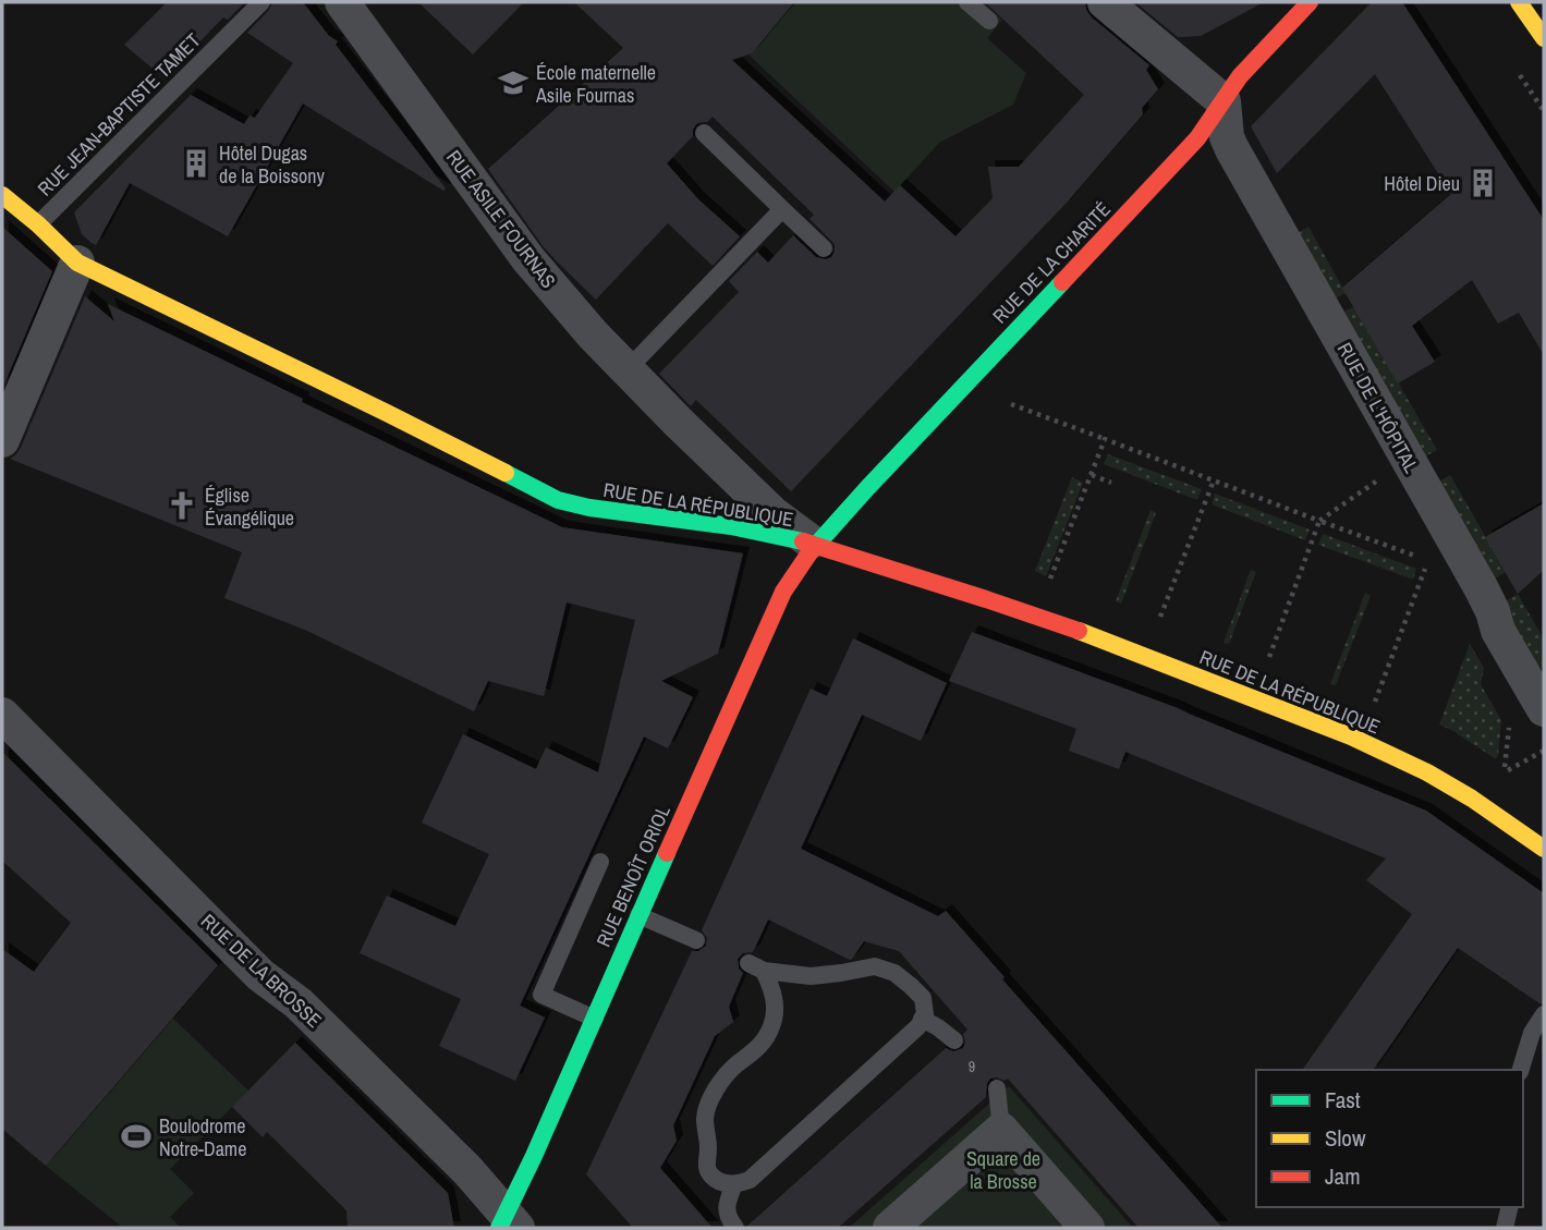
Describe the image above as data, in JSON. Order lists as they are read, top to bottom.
{
  "streets": {
    "street": [
      "RUE ASILE FOURNAS",
      "RUE DE LA CHARITÉ",
      "RUE DE L'HÔPITAL",
      "RUE DE LA RÉPUBLIQUE",
      "RUE BENOÎT ORIOL",
      "RUE DE LA BROSSE"
    ],
    "lane": ["RUE JEAN-BAPTISTE TAMET"]
  },
  "crossings": [
    ["RUE JEAN-BAPTISTE TAMET", "RUE DE LA RÉPUBLIQUE"],
    ["RUE ASILE FOURNAS", "RUE DE LA CHARITÉ"],
    ["RUE ASILE FOURNAS", "RUE DE LA RÉPUBLIQUE"],
    ["RUE ASILE FOURNAS", "RUE BENOÎT ORIOL"],
    ["RUE DE LA CHARITÉ", "RUE DE L'HÔPITAL"],
    ["RUE DE LA CHARITÉ", "RUE DE LA RÉPUBLIQUE"],
    ["RUE DE LA CHARITÉ", "RUE BENOÎT ORIOL"],
    ["RUE DE LA RÉPUBLIQUE", "RUE BENOÎT ORIOL"],
    ["RUE BENOÎT ORIOL", "RUE DE LA BROSSE"]
  ],
  "parks": ["Square de la Brosse"],
  "places": {
    "school or university": ["École maternelle Asile Fournas"],
    "building": ["Hôtel Dugas de la Boissony", "Hôtel Dieu"],
    "church": ["Église Évangélique"],
    "sports": ["Boulodrome Notre-Dame"]
  },
  "house_numbers": ["9"],
  "legend": ["Fast", "Slow", "Jam"]
}
